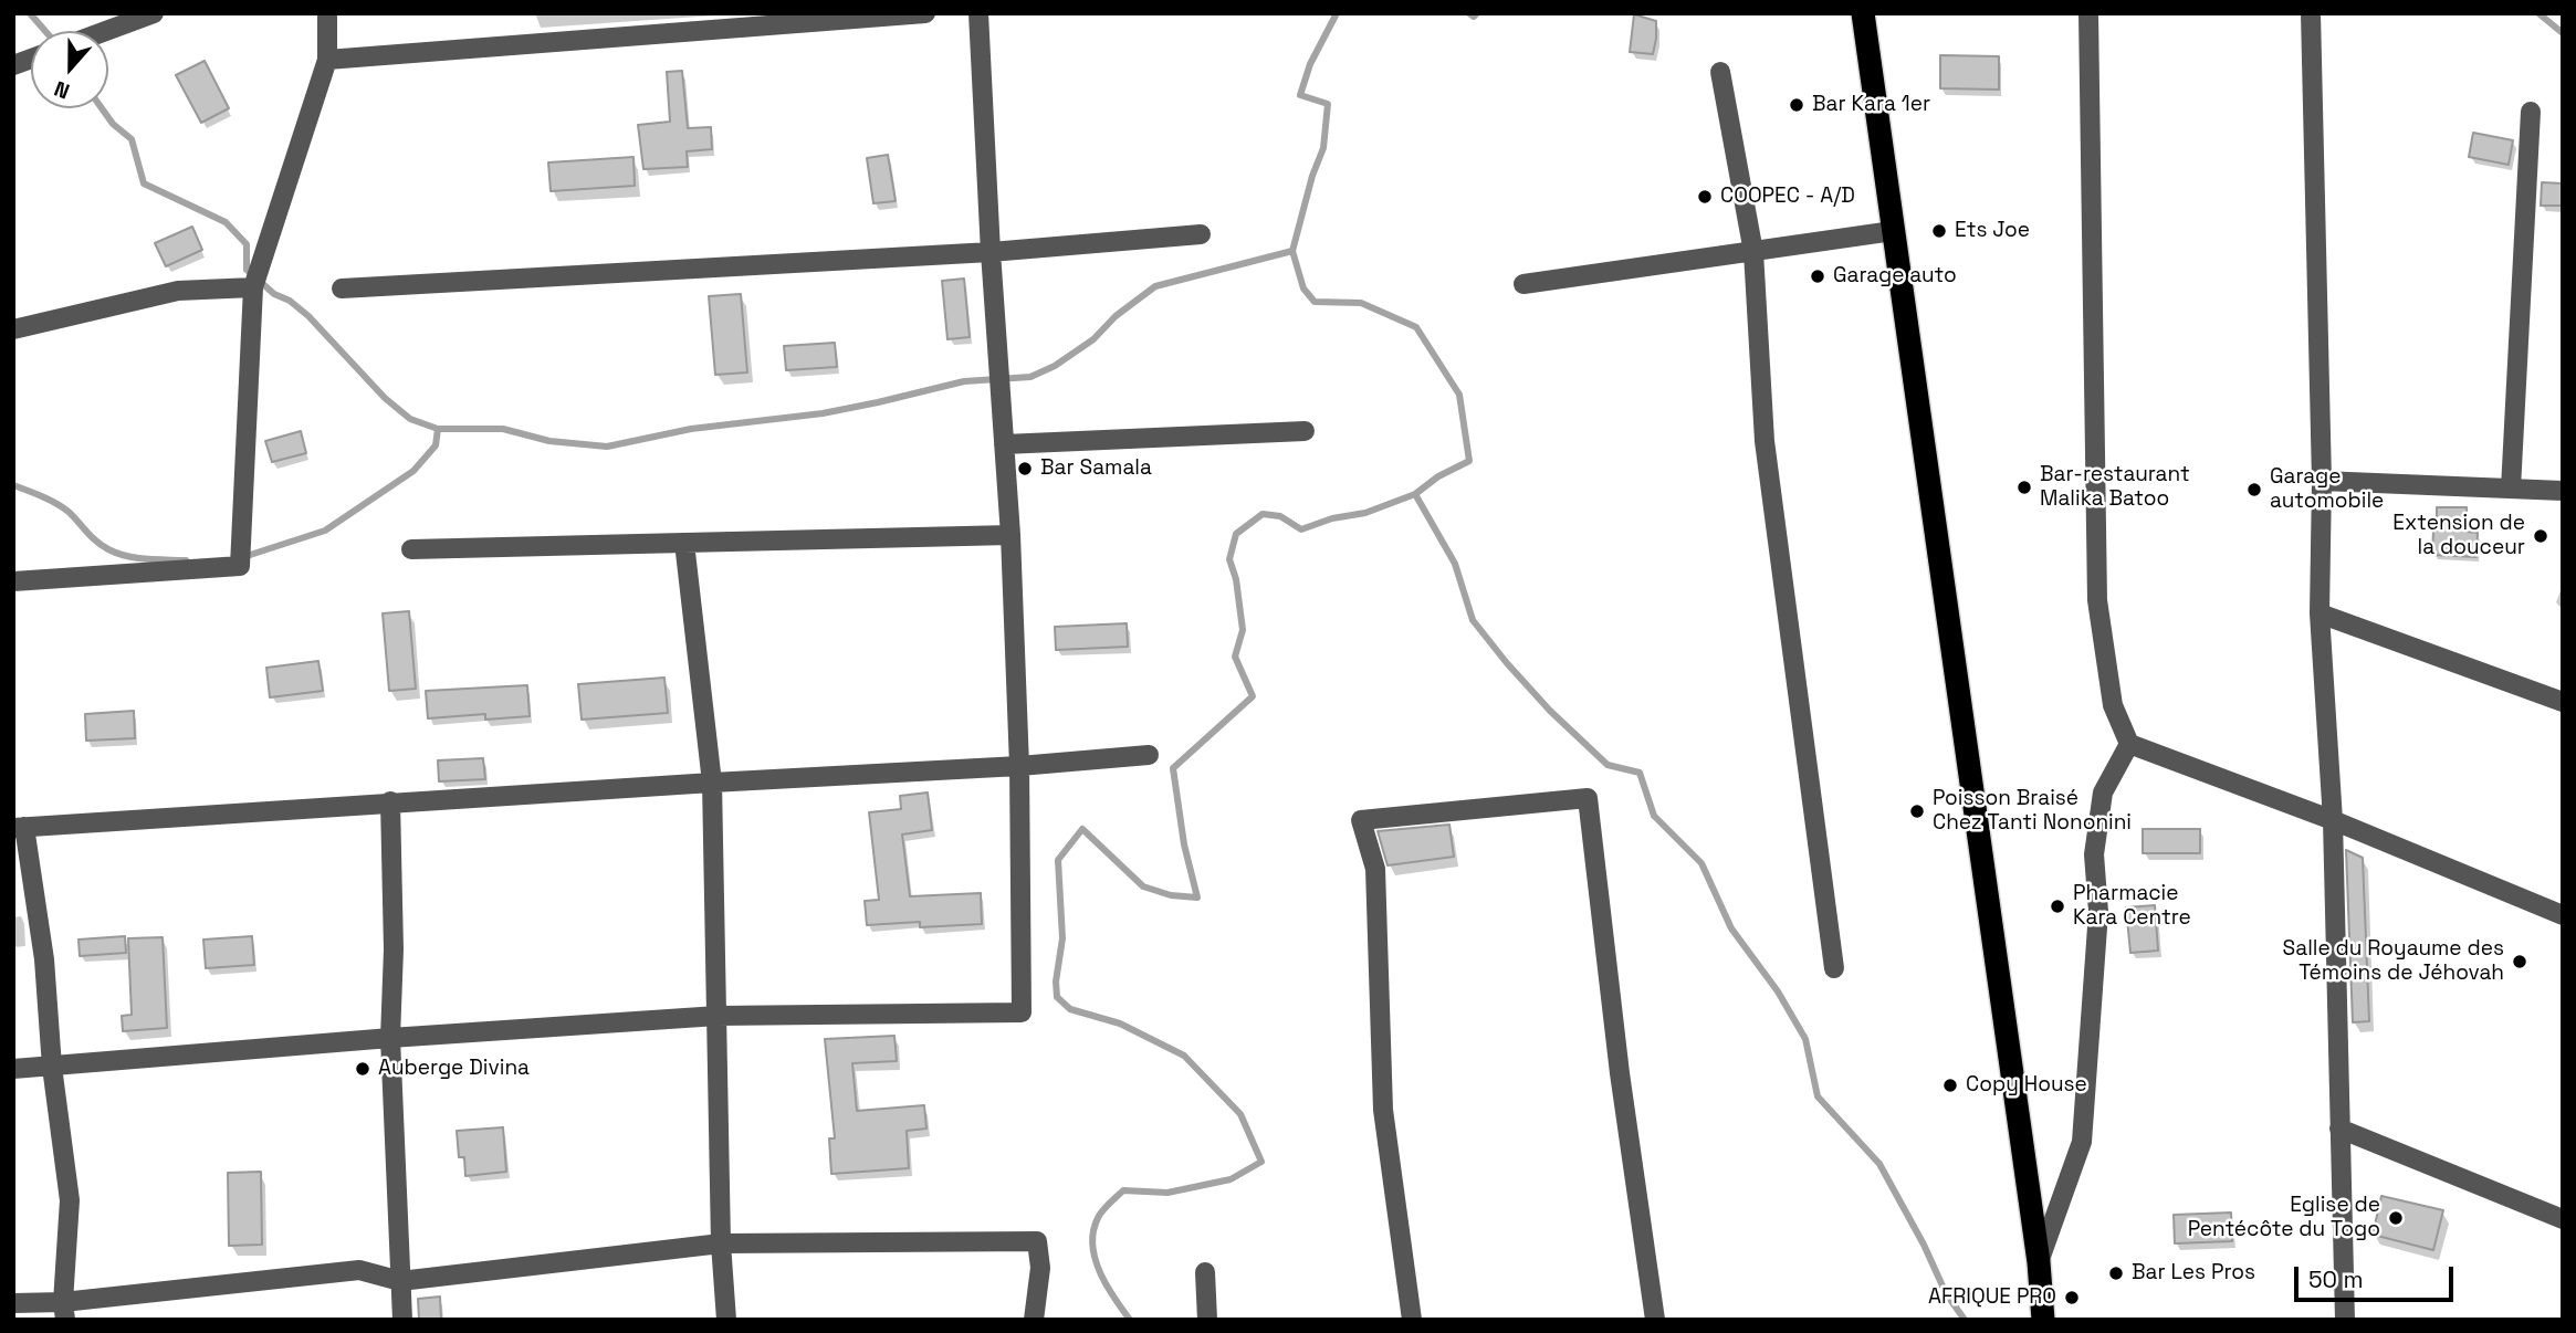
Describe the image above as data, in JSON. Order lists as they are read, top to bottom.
{
  "places": [
    "Bar Kara 1er",
    "COOPEC - A/D",
    "Ets Joe",
    "Garage auto",
    "Bar Samala",
    "Bar-restaurant Malika Batoo",
    "Garage automobile",
    "Extension de la douceur",
    "Poisson Braisé Chez Tanti Nononini",
    "Pharmacie Kara Centre",
    "Salle du Royaume des Témoins de Jéhovah",
    "Auberge Divina",
    "Copy House",
    "Eglise de Pentécôte du Togo",
    "Bar Les Pros",
    "AFRIQUE PRO"
  ],
  "scale_bar": "50 m",
  "north": "bottom"
}
